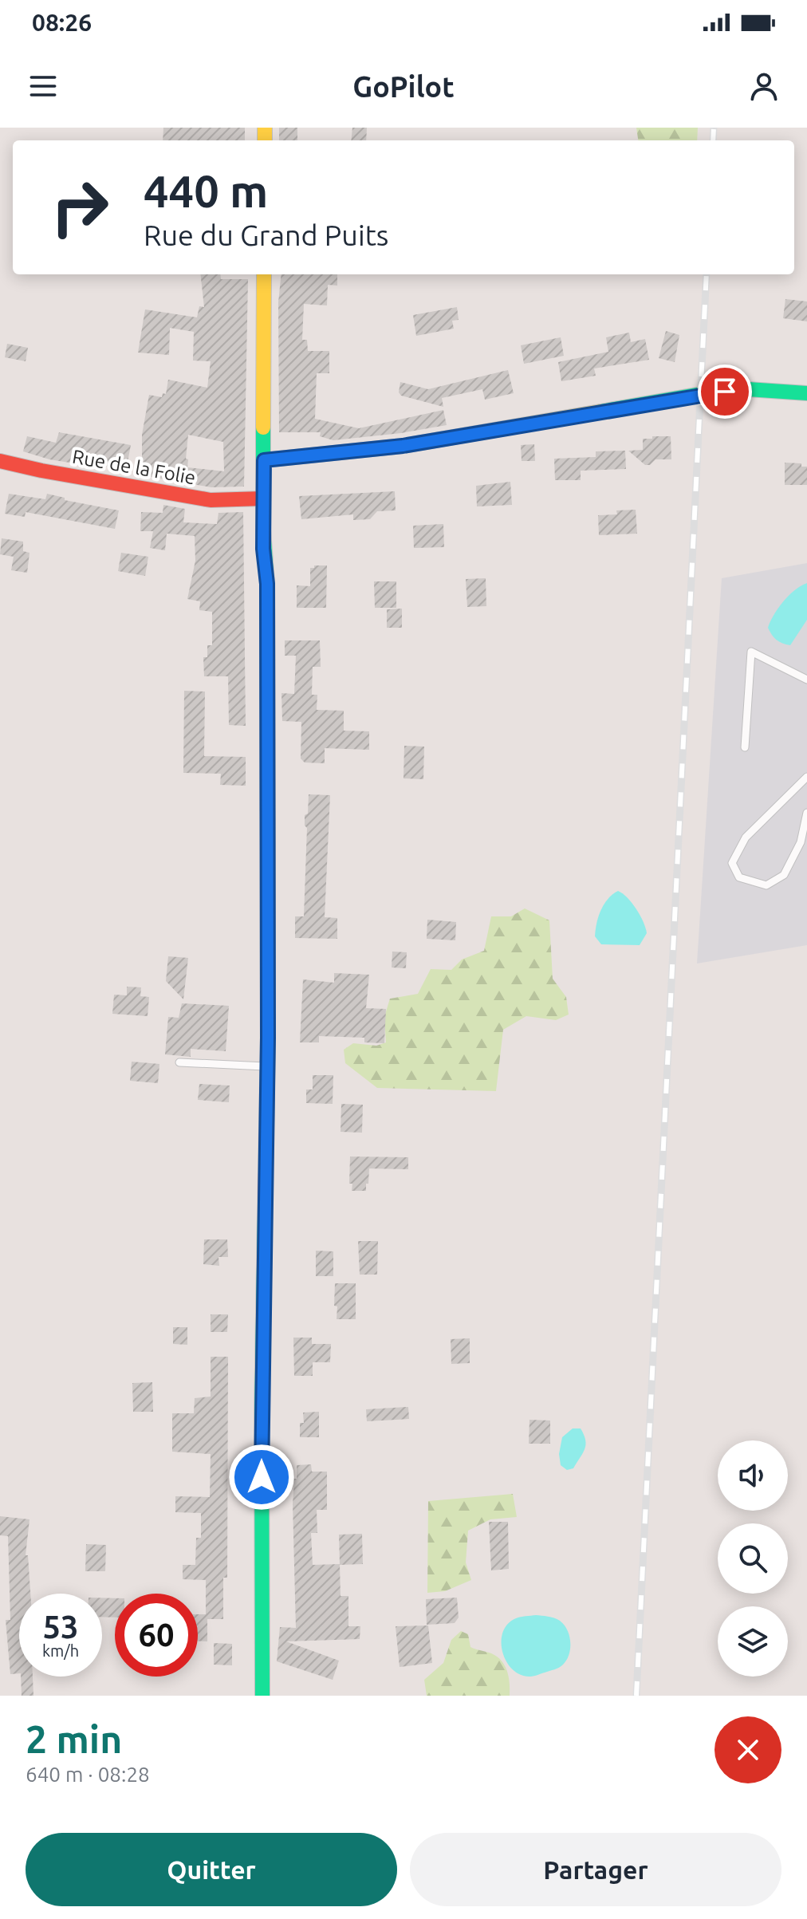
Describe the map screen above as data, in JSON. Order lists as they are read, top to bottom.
{
  "streets": {
    "main road": ["Rue de la Folie"]
  },
  "page": {
    "status": "08:26",
    "header": "GoPilot",
    "turn": ["440 m", "Rue du Grand Puits"],
    "speed": "53 km/h",
    "limit": "60",
    "heading": ["2 min", "640 m · 08:28"],
    "buttons": ["Quitter", "Partager"]
  }
}
